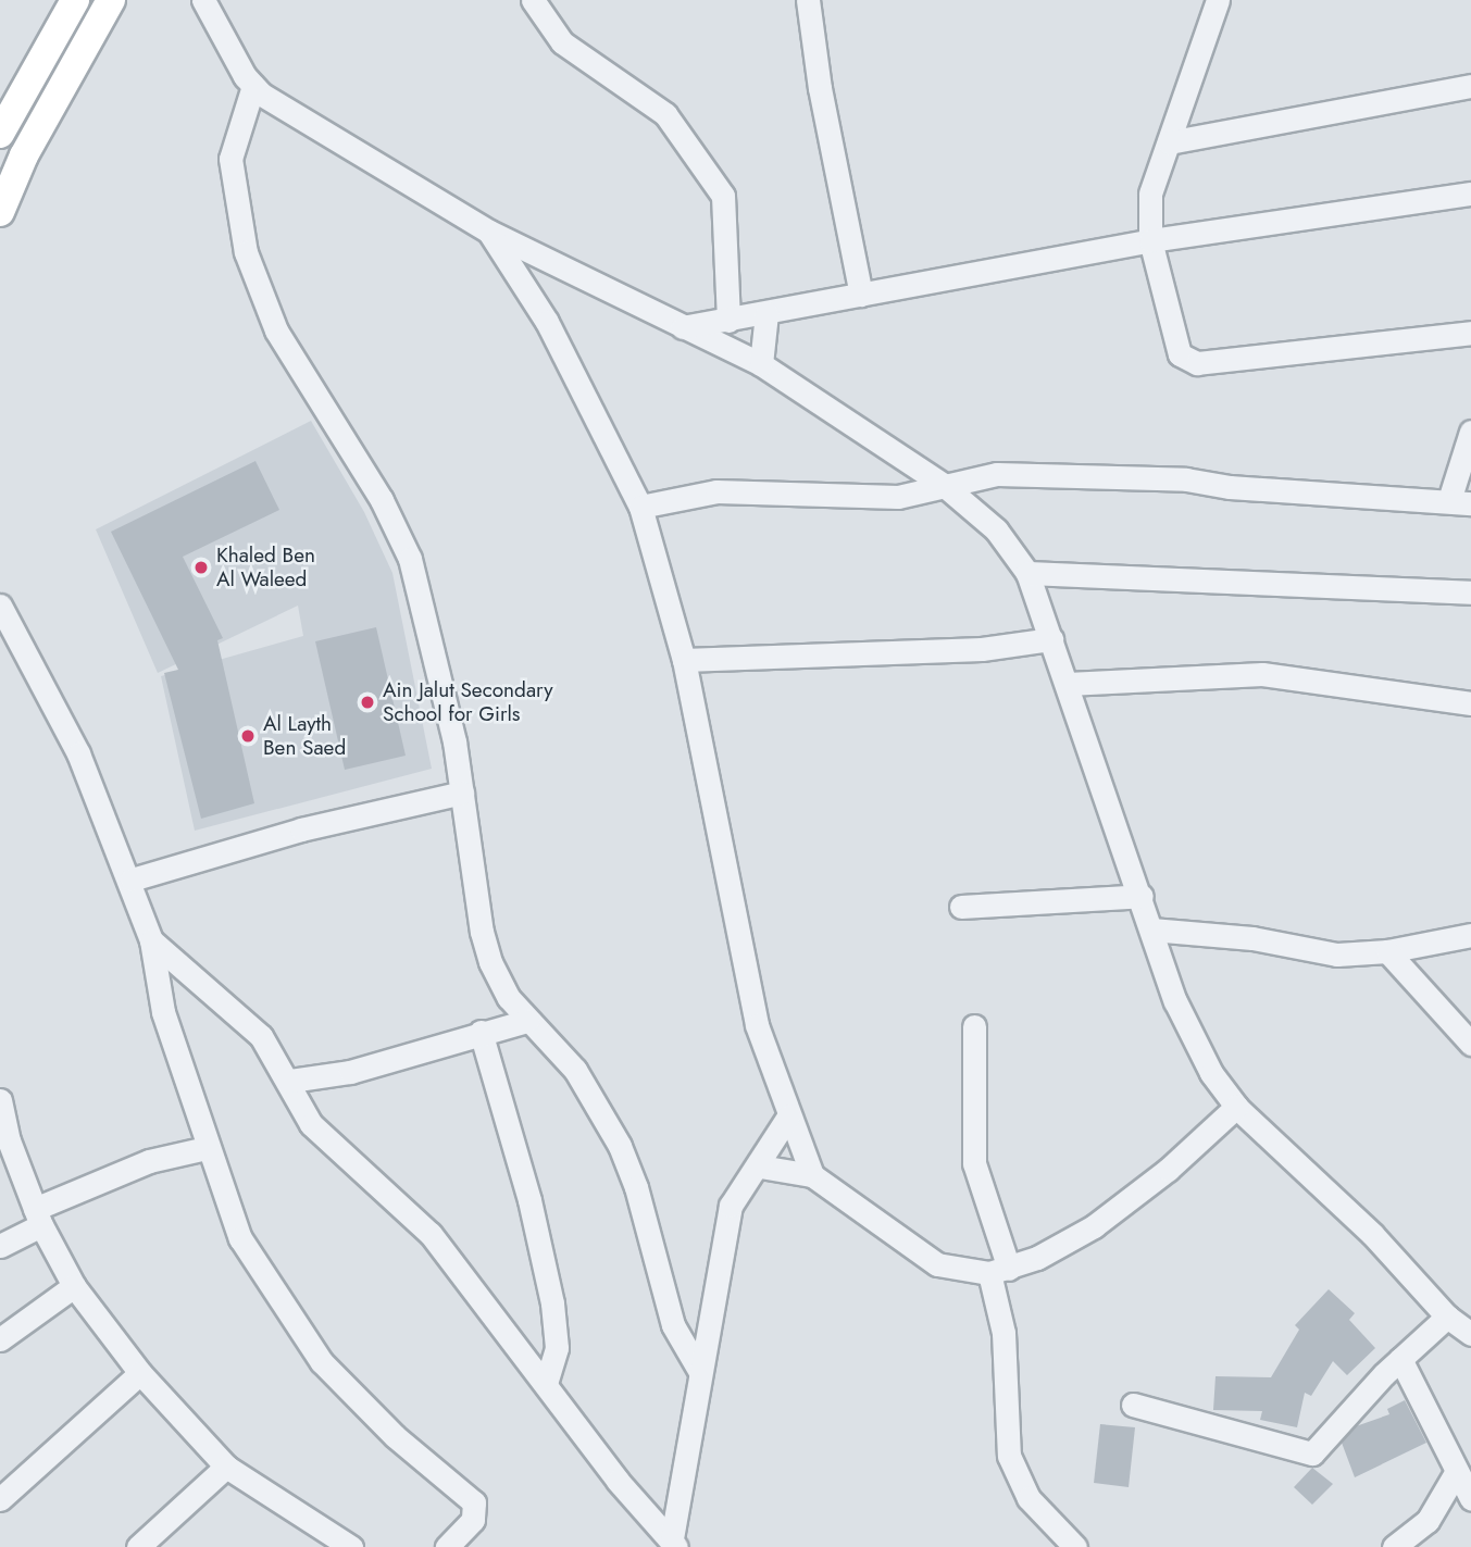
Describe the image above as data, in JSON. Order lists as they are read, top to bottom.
{
  "places": ["Khaled Ben Al Waleed", "Ain Jalut Secondary School for Girls", "Al Layth Ben Saed"]
}
